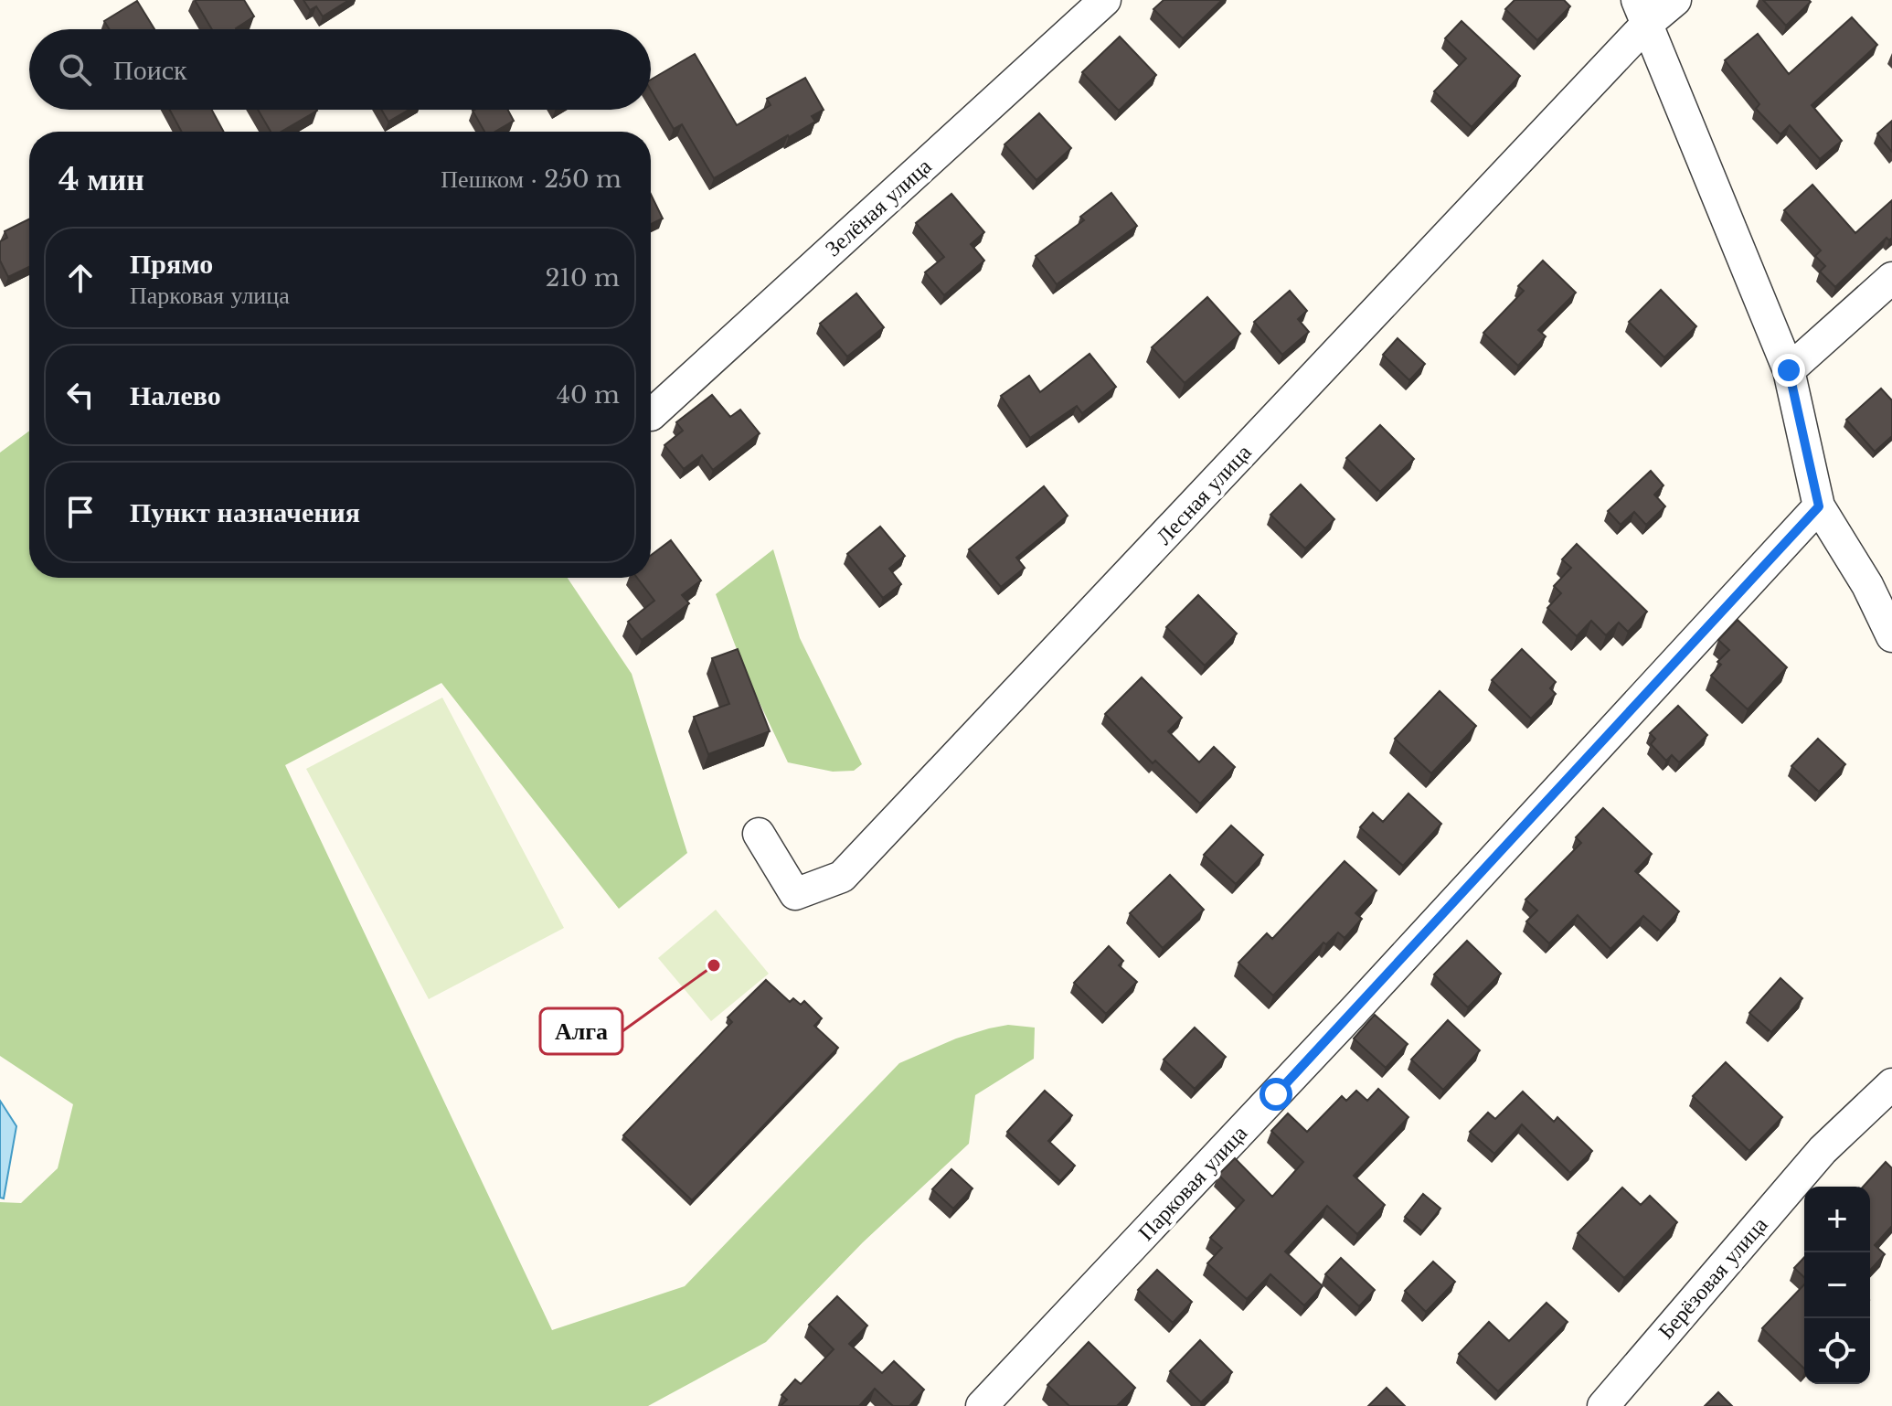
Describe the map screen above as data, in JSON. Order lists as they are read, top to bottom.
{
  "streets": {
    "street": [
      "Зелёная улица",
      "Лесная улица",
      "Парковая улица",
      "Берёзовая улица"
    ]
  },
  "places": ["Алга"],
  "page": {
    "search": "Поиск",
    "heading": ["4 мин", "Пешком · 250 m"],
    "list": [
      ["Прямо", "Парковая улица", "210 m"],
      ["Налево", "40 m"],
      "Пункт назначения"
    ],
    "map_buttons": ["+", "−"]
  }
}
